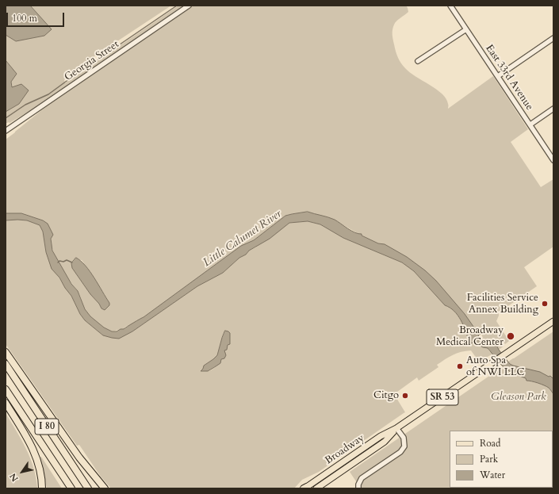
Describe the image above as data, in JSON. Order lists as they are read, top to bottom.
{
  "streets": {
    "highway": ["I 80"],
    "main road": ["SR 53", "Broadway"],
    "street": ["Georgia Street", "East 33rd Avenue"]
  },
  "water": ["Little Calumet River"],
  "parks": ["Gleason Park"],
  "places": [
    "Facilities Service Annex Building",
    "Broadway Medical Center",
    "Auto Spa of NWI LLC",
    "Citgo"
  ],
  "legend": ["Road", "Park", "Water"],
  "scale_bar": "100 m",
  "north": "bottom left"
}
